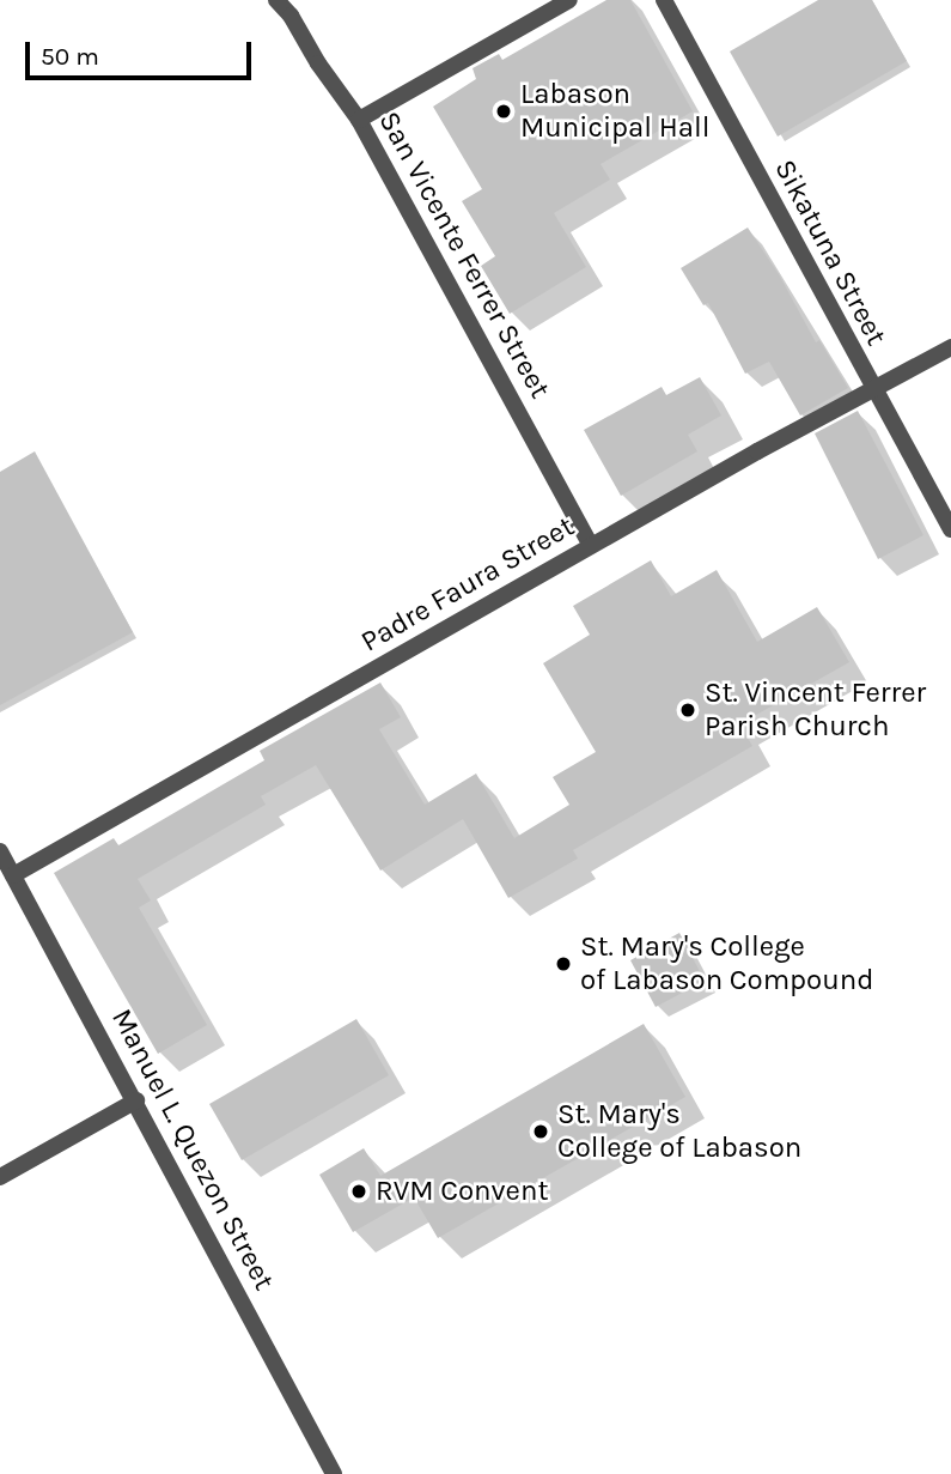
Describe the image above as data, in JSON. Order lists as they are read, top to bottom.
{
  "streets": {
    "street": [
      "Sikatuna Street",
      "San Vicente Ferrer Street",
      "Padre Faura Street",
      "Manuel L. Quezon Street"
    ]
  },
  "crossings": [
    ["Sikatuna Street", "Padre Faura Street"],
    ["San Vicente Ferrer Street", "Padre Faura Street"],
    ["Padre Faura Street", "Manuel L. Quezon Street"]
  ],
  "places": [
    "Labason Municipal Hall",
    "St. Vincent Ferrer Parish Church",
    "St. Mary's College of Labason Compound",
    "St. Mary's College of Labason",
    "RVM Convent"
  ],
  "scale_bar": "50 m"
}
